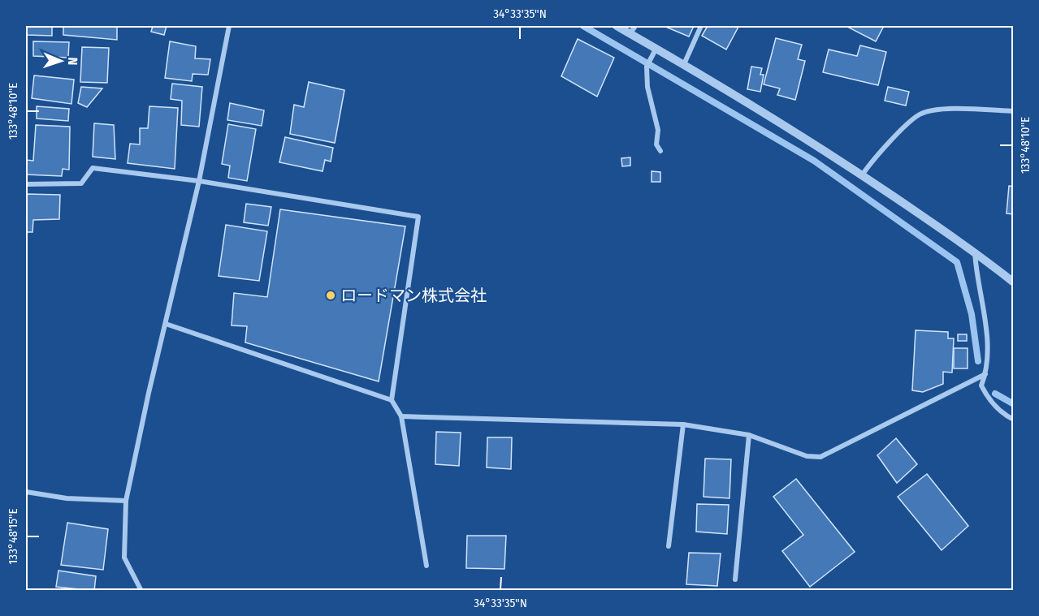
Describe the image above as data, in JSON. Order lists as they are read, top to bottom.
{
  "places": ["ロードマン株式会社"],
  "north": "right",
  "coordinates": ["34°33'35\"N", "133°48'10\"E", "133°48'15\"E"]
}
